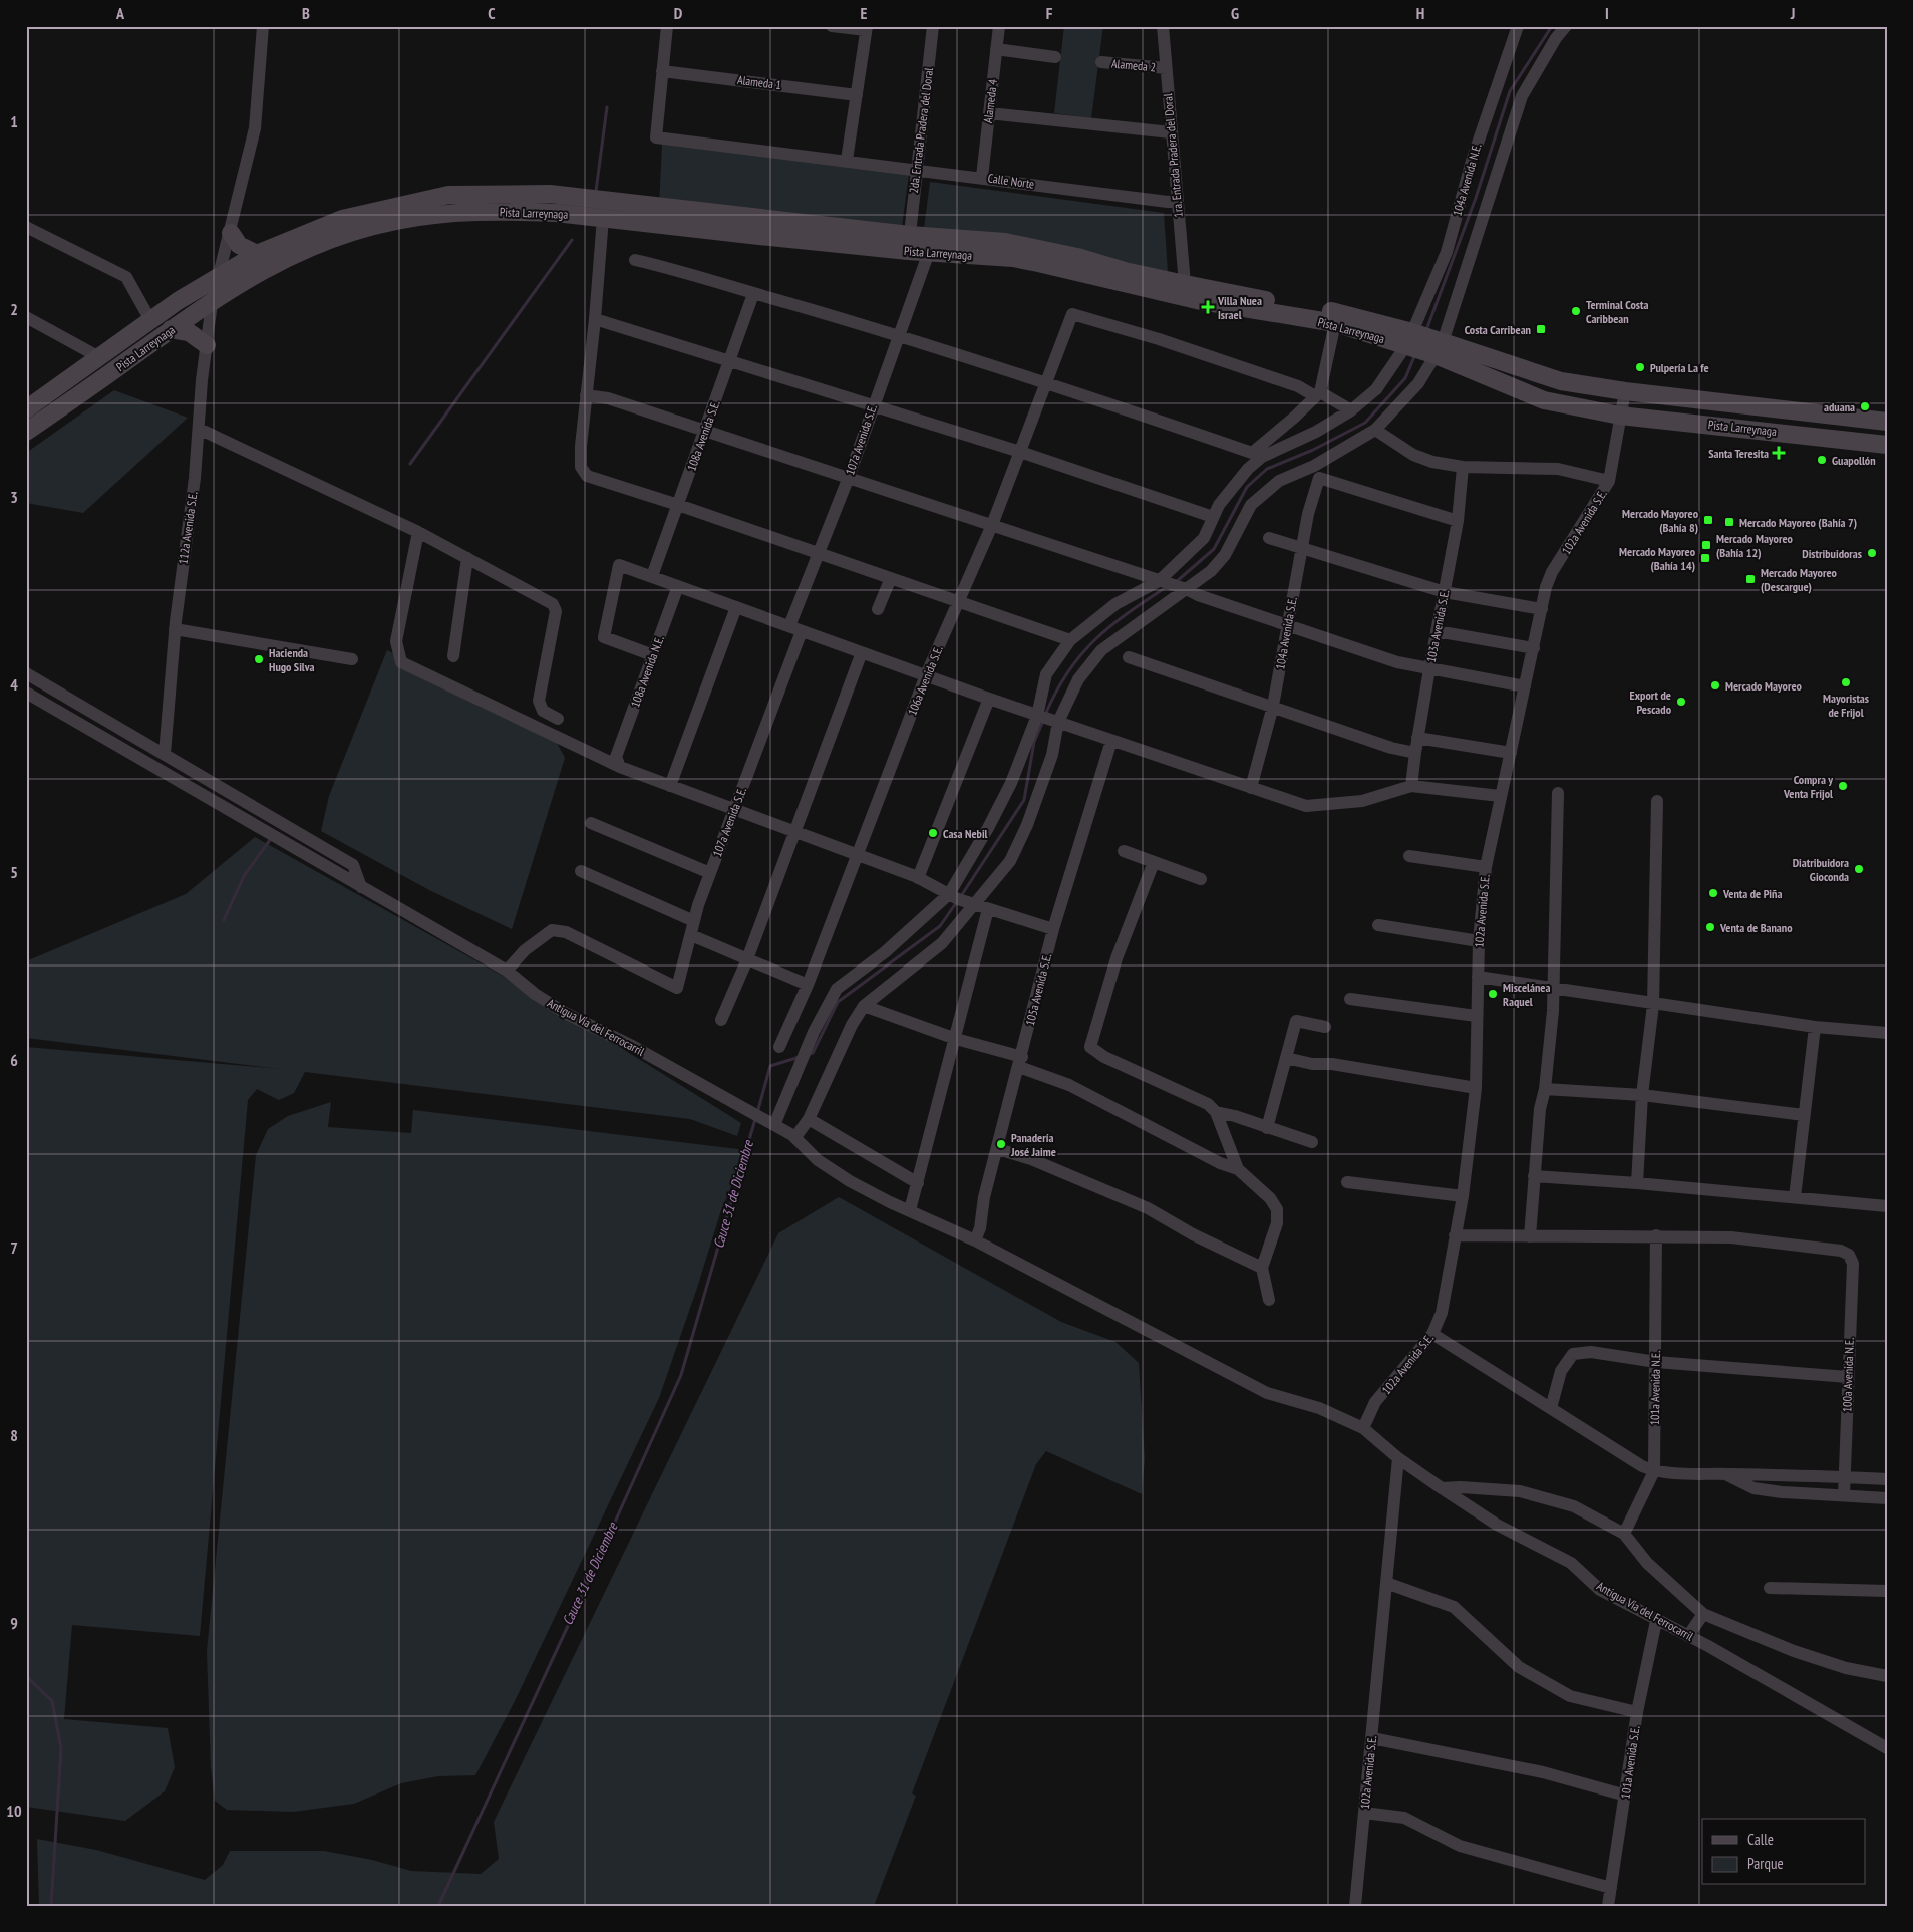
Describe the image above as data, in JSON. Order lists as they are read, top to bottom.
{
  "streets": {
    "main road": ["Pista Larreynaga"],
    "street": [
      "Alameda 2",
      "Alameda 1",
      "Alameda 4",
      "2da. Entrada Pradera del Doral",
      "1ra. Entrada Pradera del Doral",
      "104a Avenida N.E.",
      "Calle Norte",
      "108a Avenida S.E.",
      "107a Avenida S.E.",
      "102a Avenida S.E.",
      "112a Avenida S.E.",
      "103a Avenida S.E.",
      "104a Avenida S.E.",
      "108a Avenida N.E.",
      "106a Avenida S.E.",
      "105a Avenida S.E.",
      "Antigua Vía del Ferrocarril",
      "100a Avenida N.E.",
      "101a Avenida N.E.",
      "101a Avenida S.E."
    ]
  },
  "crossings": [
    ["Alameda 2", "1ra. Entrada Pradera del Doral"],
    ["Alameda 1", "Calle Norte"],
    ["Alameda 4", "Calle Norte"],
    ["2da. Entrada Pradera del Doral", "Calle Norte"],
    ["2da. Entrada Pradera del Doral", "Pista Larreynaga"],
    ["1ra. Entrada Pradera del Doral", "Calle Norte"],
    ["1ra. Entrada Pradera del Doral", "Pista Larreynaga"],
    ["104a Avenida N.E.", "Pista Larreynaga"],
    ["Pista Larreynaga", "107a Avenida S.E."],
    ["Pista Larreynaga", "102a Avenida S.E."],
    ["Pista Larreynaga", "112a Avenida S.E."],
    ["107a Avenida S.E.", "Antigua Vía del Ferrocarril"],
    ["102a Avenida S.E.", "Antigua Vía del Ferrocarril"],
    ["103a Avenida S.E.", "104a Avenida S.E."],
    ["105a Avenida S.E.", "Antigua Vía del Ferrocarril"],
    ["Antigua Vía del Ferrocarril", "101a Avenida S.E."],
    ["100a Avenida N.E.", "101a Avenida N.E."]
  ],
  "water": ["Cauce 31 de Diciembre"],
  "places": {
    "health": ["Villa Nuea Israel", "Santa Teresita"],
    "other": [
      "Terminal Costa Caribbean",
      "Pulpería La fe",
      "aduana",
      "Guapollón",
      "Distribuidoras",
      "Hacienda Hugo Silva",
      "Mayoristas de Frijol",
      "Mercado Mayoreo",
      "Export de Pescado",
      "Compra y Venta Frijol",
      "Casa Nebil",
      "Diatribuidora Gioconda",
      "Venta de Piña",
      "Venta de Banano",
      "Miscelánea Raquel",
      "Panadería José Jaime"
    ],
    "transit": [
      "Costa Carribean",
      "Mercado Mayoreo (Bahía 8)",
      "Mercado Mayoreo (Bahía 7)",
      "Mercado Mayoreo (Bahía 12)",
      "Mercado Mayoreo (Bahía 14)",
      "Mercado Mayoreo (Descargue)"
    ]
  },
  "legend": ["Calle", "Parque"],
  "grid": {
    "columns": [
      "A",
      "B",
      "C",
      "D",
      "E",
      "F",
      "G",
      "H",
      "I",
      "J"
    ],
    "rows": [
      "1",
      "2",
      "3",
      "4",
      "5",
      "6",
      "7",
      "8",
      "9",
      "10"
    ]
  }
}
